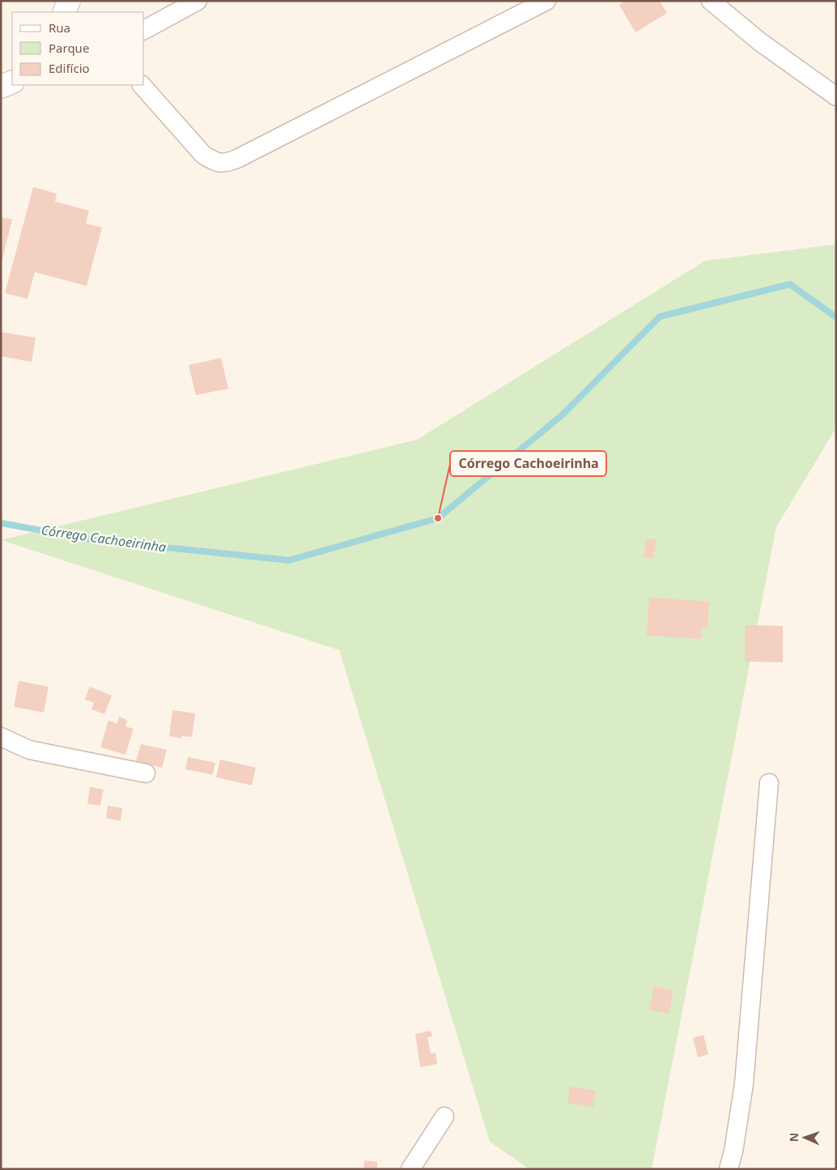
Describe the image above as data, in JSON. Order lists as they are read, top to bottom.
{
  "water": ["Córrego Cachoeirinha"],
  "places": ["Córrego Cachoeirinha"],
  "legend": ["Rua", "Parque", "Edifício"],
  "north": "left"
}
